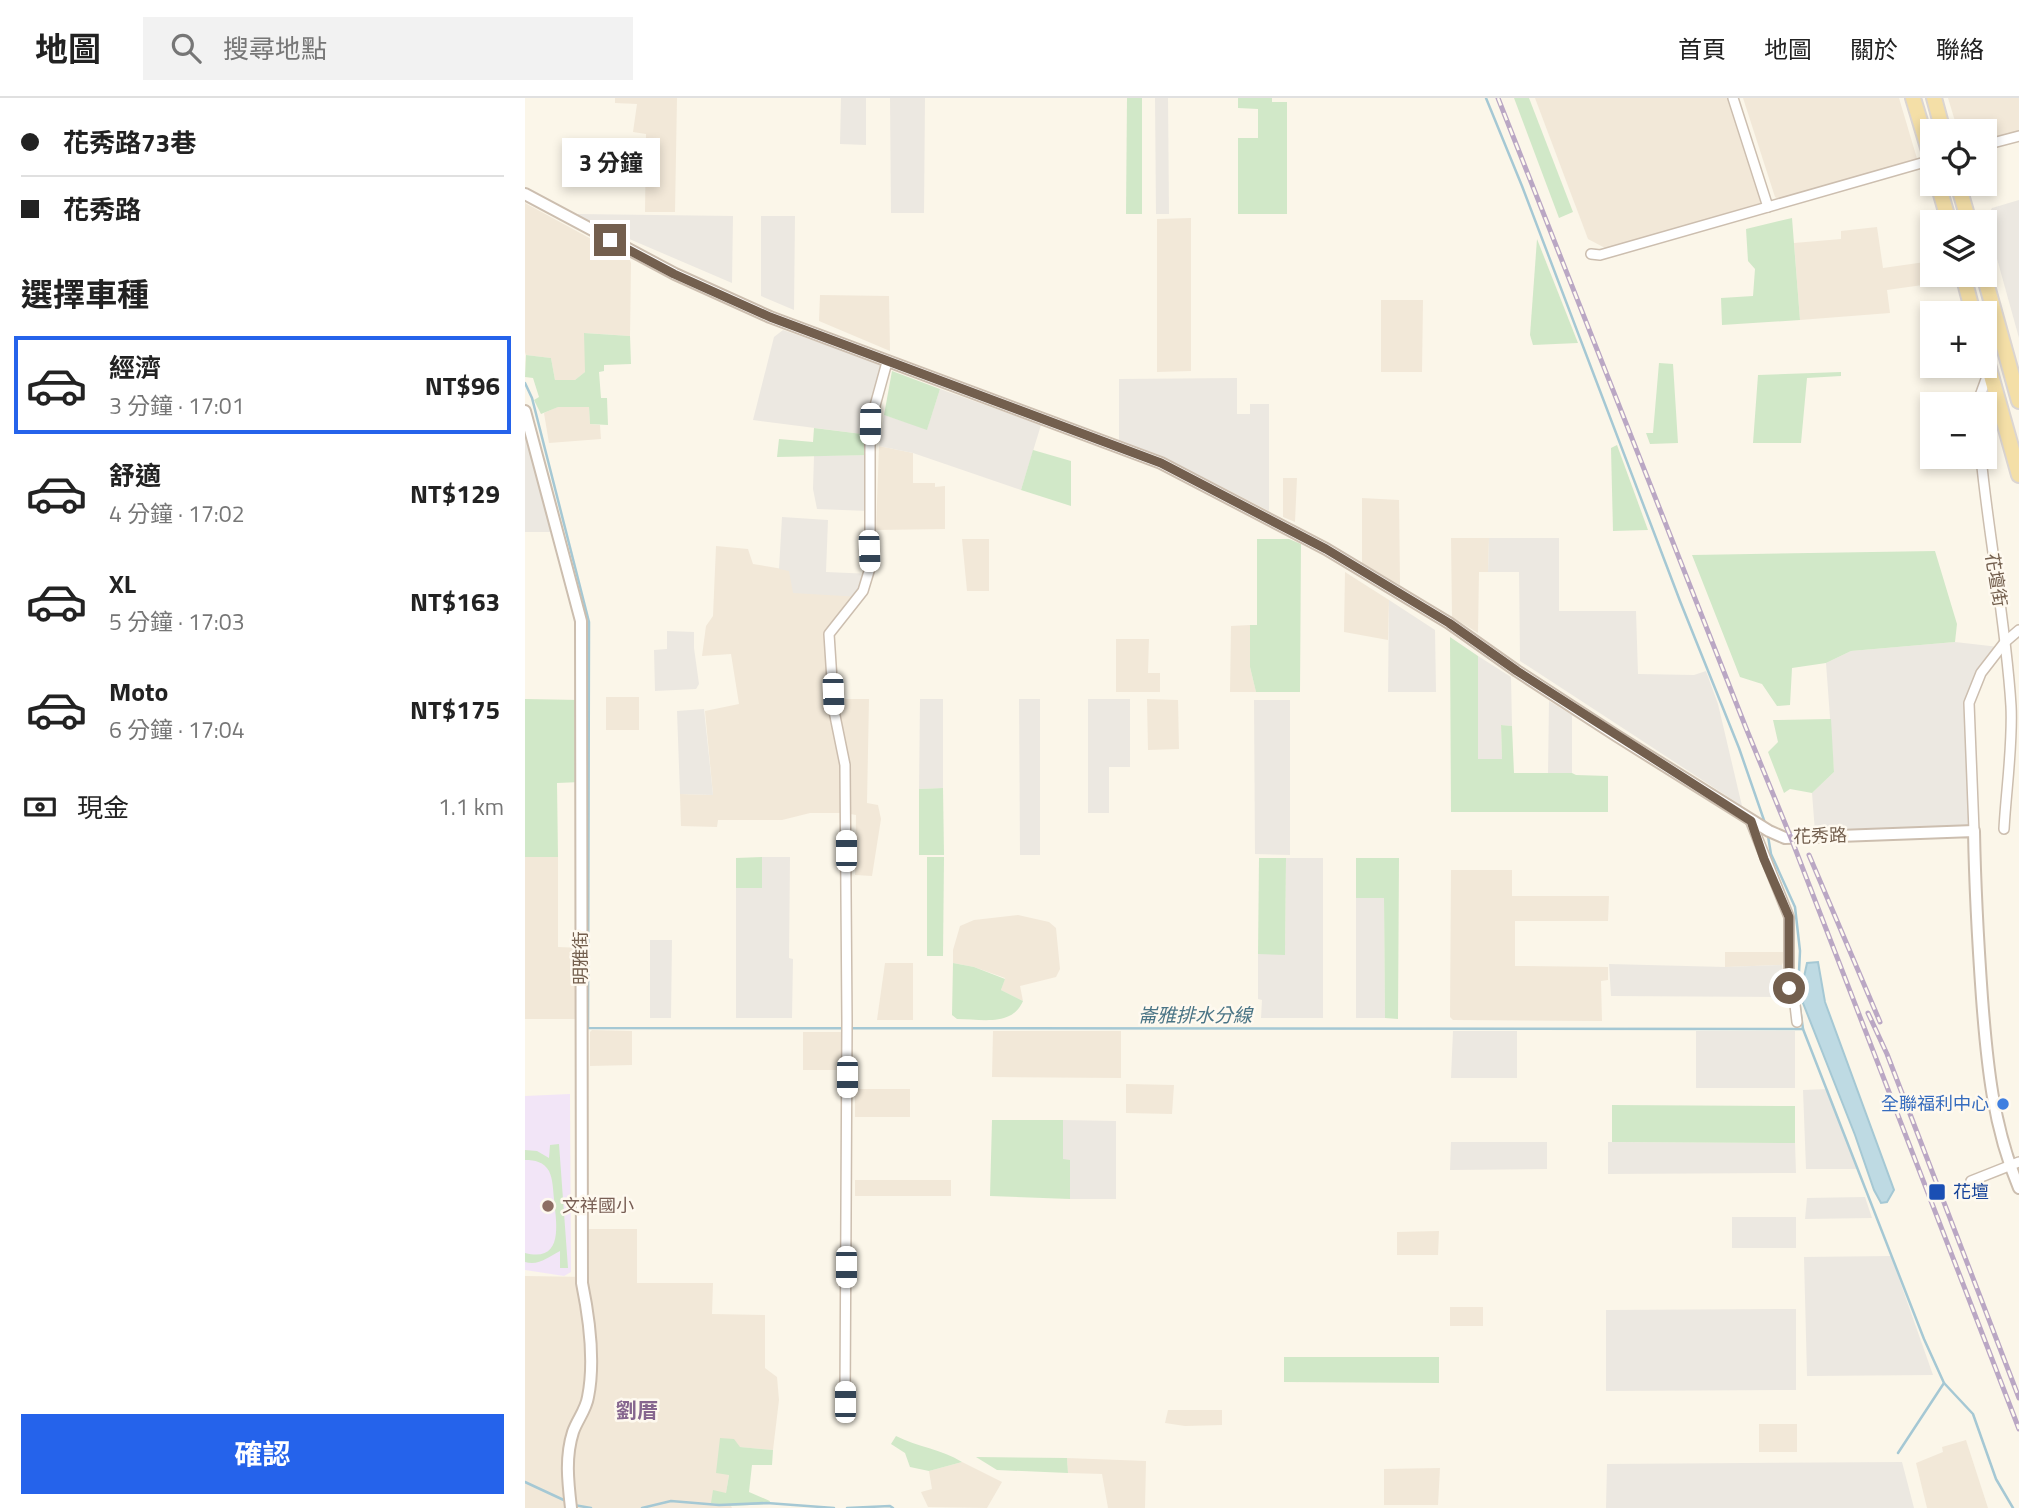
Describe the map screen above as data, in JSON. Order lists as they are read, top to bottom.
{
  "streets": {
    "street": ["花壇街", "花秀路", "明雅街"]
  },
  "districts": ["劉厝"],
  "water": ["崙雅排水分線"],
  "places": {
    "other": ["全聯福利中心", "文祥國小"],
    "transit": ["花壇"]
  },
  "page": {
    "header": "地圖",
    "search": "搜尋地點",
    "nav": [
      "首頁",
      "地圖",
      "關於",
      "聯絡"
    ],
    "banner": ["花秀路73巷", "花秀路"],
    "map_buttons": ["+", "−"],
    "bubble": "3 分鐘",
    "heading": "選擇車種",
    "list": [
      {
        "name": "經濟",
        "note": "3 分鐘 · 17:01",
        "value": "NT$96"
      },
      {
        "name": "舒適",
        "note": "4 分鐘 · 17:02",
        "value": "NT$129"
      },
      {
        "name": "XL",
        "note": "5 分鐘 · 17:03",
        "value": "NT$163"
      },
      {
        "name": "Moto",
        "note": "6 分鐘 · 17:04",
        "value": "NT$175"
      }
    ],
    "pay": ["現金", "1.1 km"],
    "buttons": "確認"
  }
}
